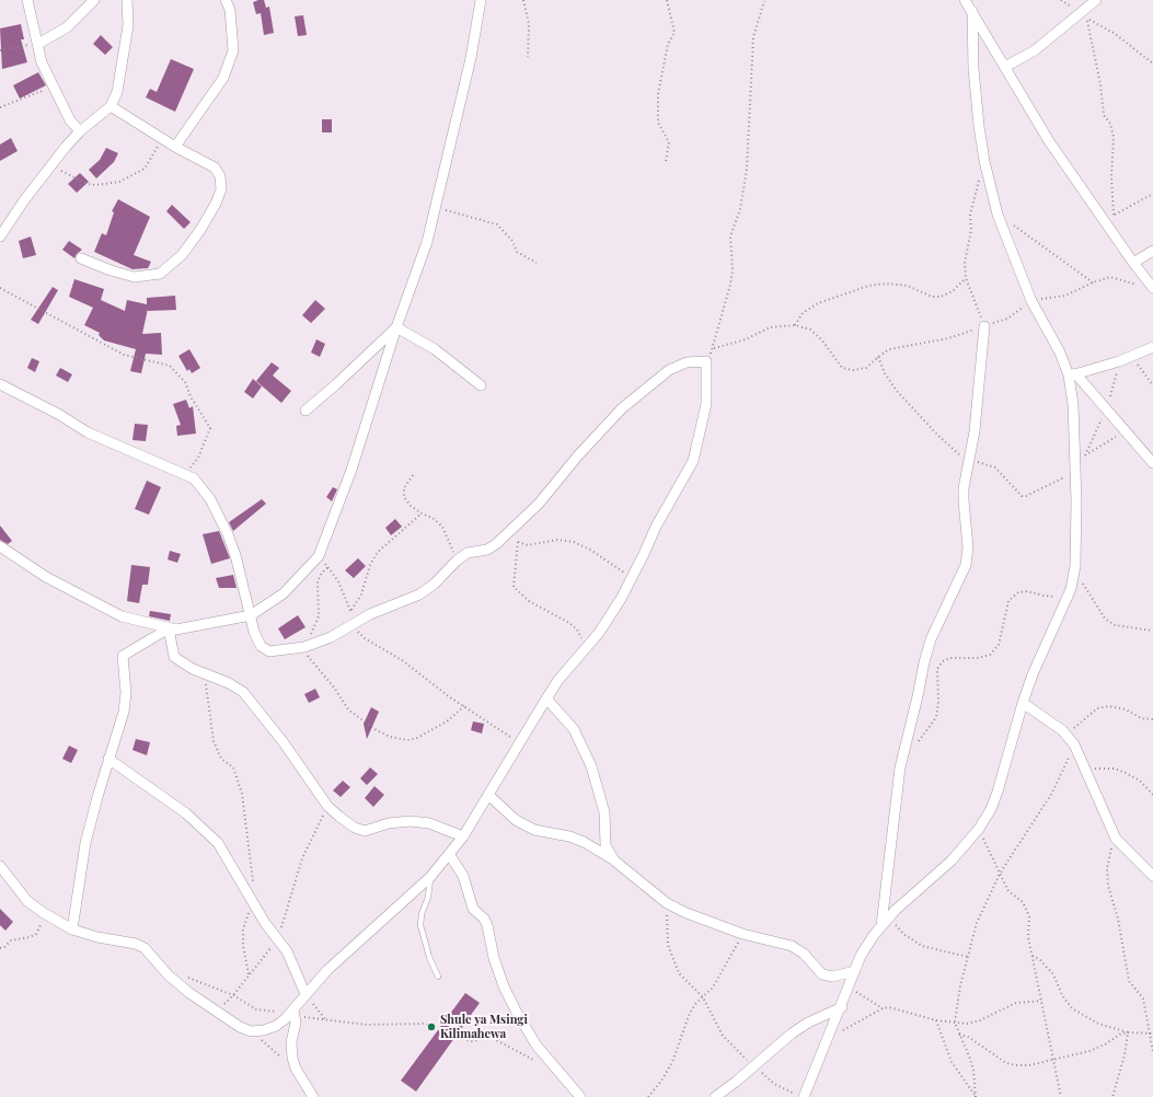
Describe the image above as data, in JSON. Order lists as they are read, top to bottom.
{
  "places": ["Shule ya Msingi Kilimahewa"]
}
